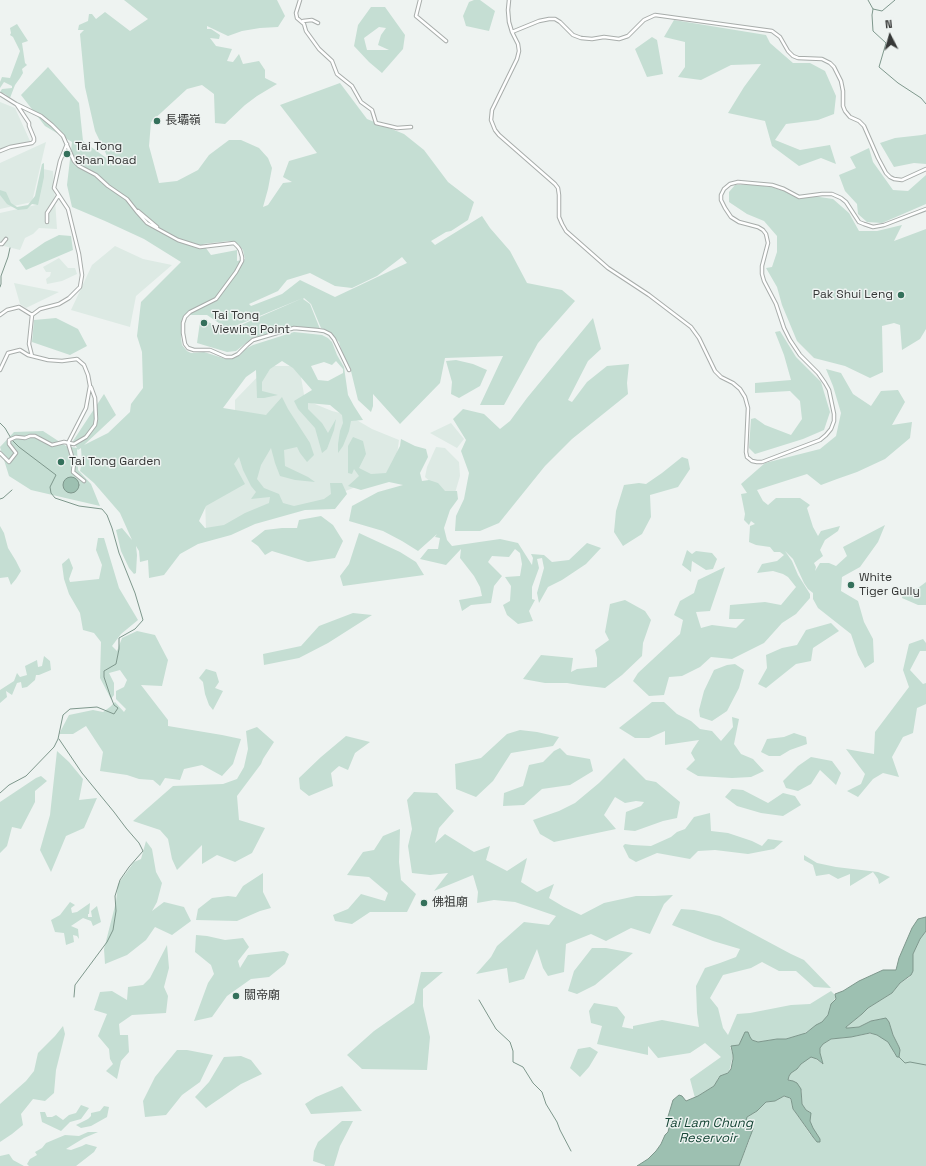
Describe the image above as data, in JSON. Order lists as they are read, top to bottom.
{
  "water": ["Tai Lam Chung Reservoir"],
  "places": [
    "長壩嶺",
    "Tai Tong Shan Road",
    "Pak Shui Leng",
    "Tai Tong Viewing Point",
    "Tai Tong Garden",
    "White Tiger Gully",
    "佛祖廟",
    "關帝廟"
  ],
  "north": "top"
}
